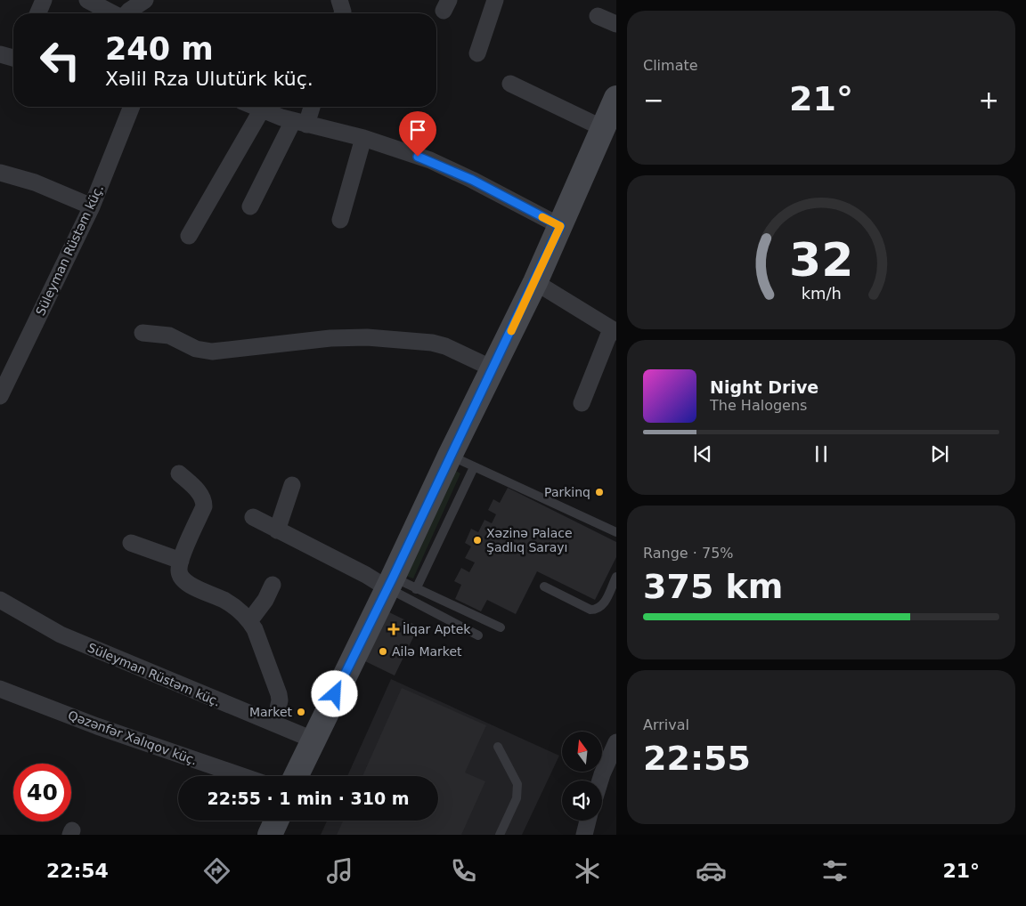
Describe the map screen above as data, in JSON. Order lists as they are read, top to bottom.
{
  "streets": {
    "street": ["Süleyman Rüstəm küç.", "Qəzənfər Xalıqov küç."]
  },
  "places": {
    "other": [
      "Parkinq",
      "Xәzinә Palace Şadlıq Sarayı",
      "Ailə Market",
      "Market"
    ],
    "health": ["İlqar Aptek"]
  },
  "north": "top",
  "page": {
    "tile": [
      "Climate",
      ["Range · 75%", "375 km"],
      ["Arrival", "22:55"]
    ],
    "turn": ["240 m", "Xəlil Rza Ulutürk küç."],
    "heat": ["−", "21°", "+"],
    "song": ["Night Drive", "The Halogens"],
    "limit": "40",
    "trip": "22:55 · 1 min · 310 m",
    "tabs": ["22:54", "21°"],
    "gauge": ["32", "km/h"]
  }
}
